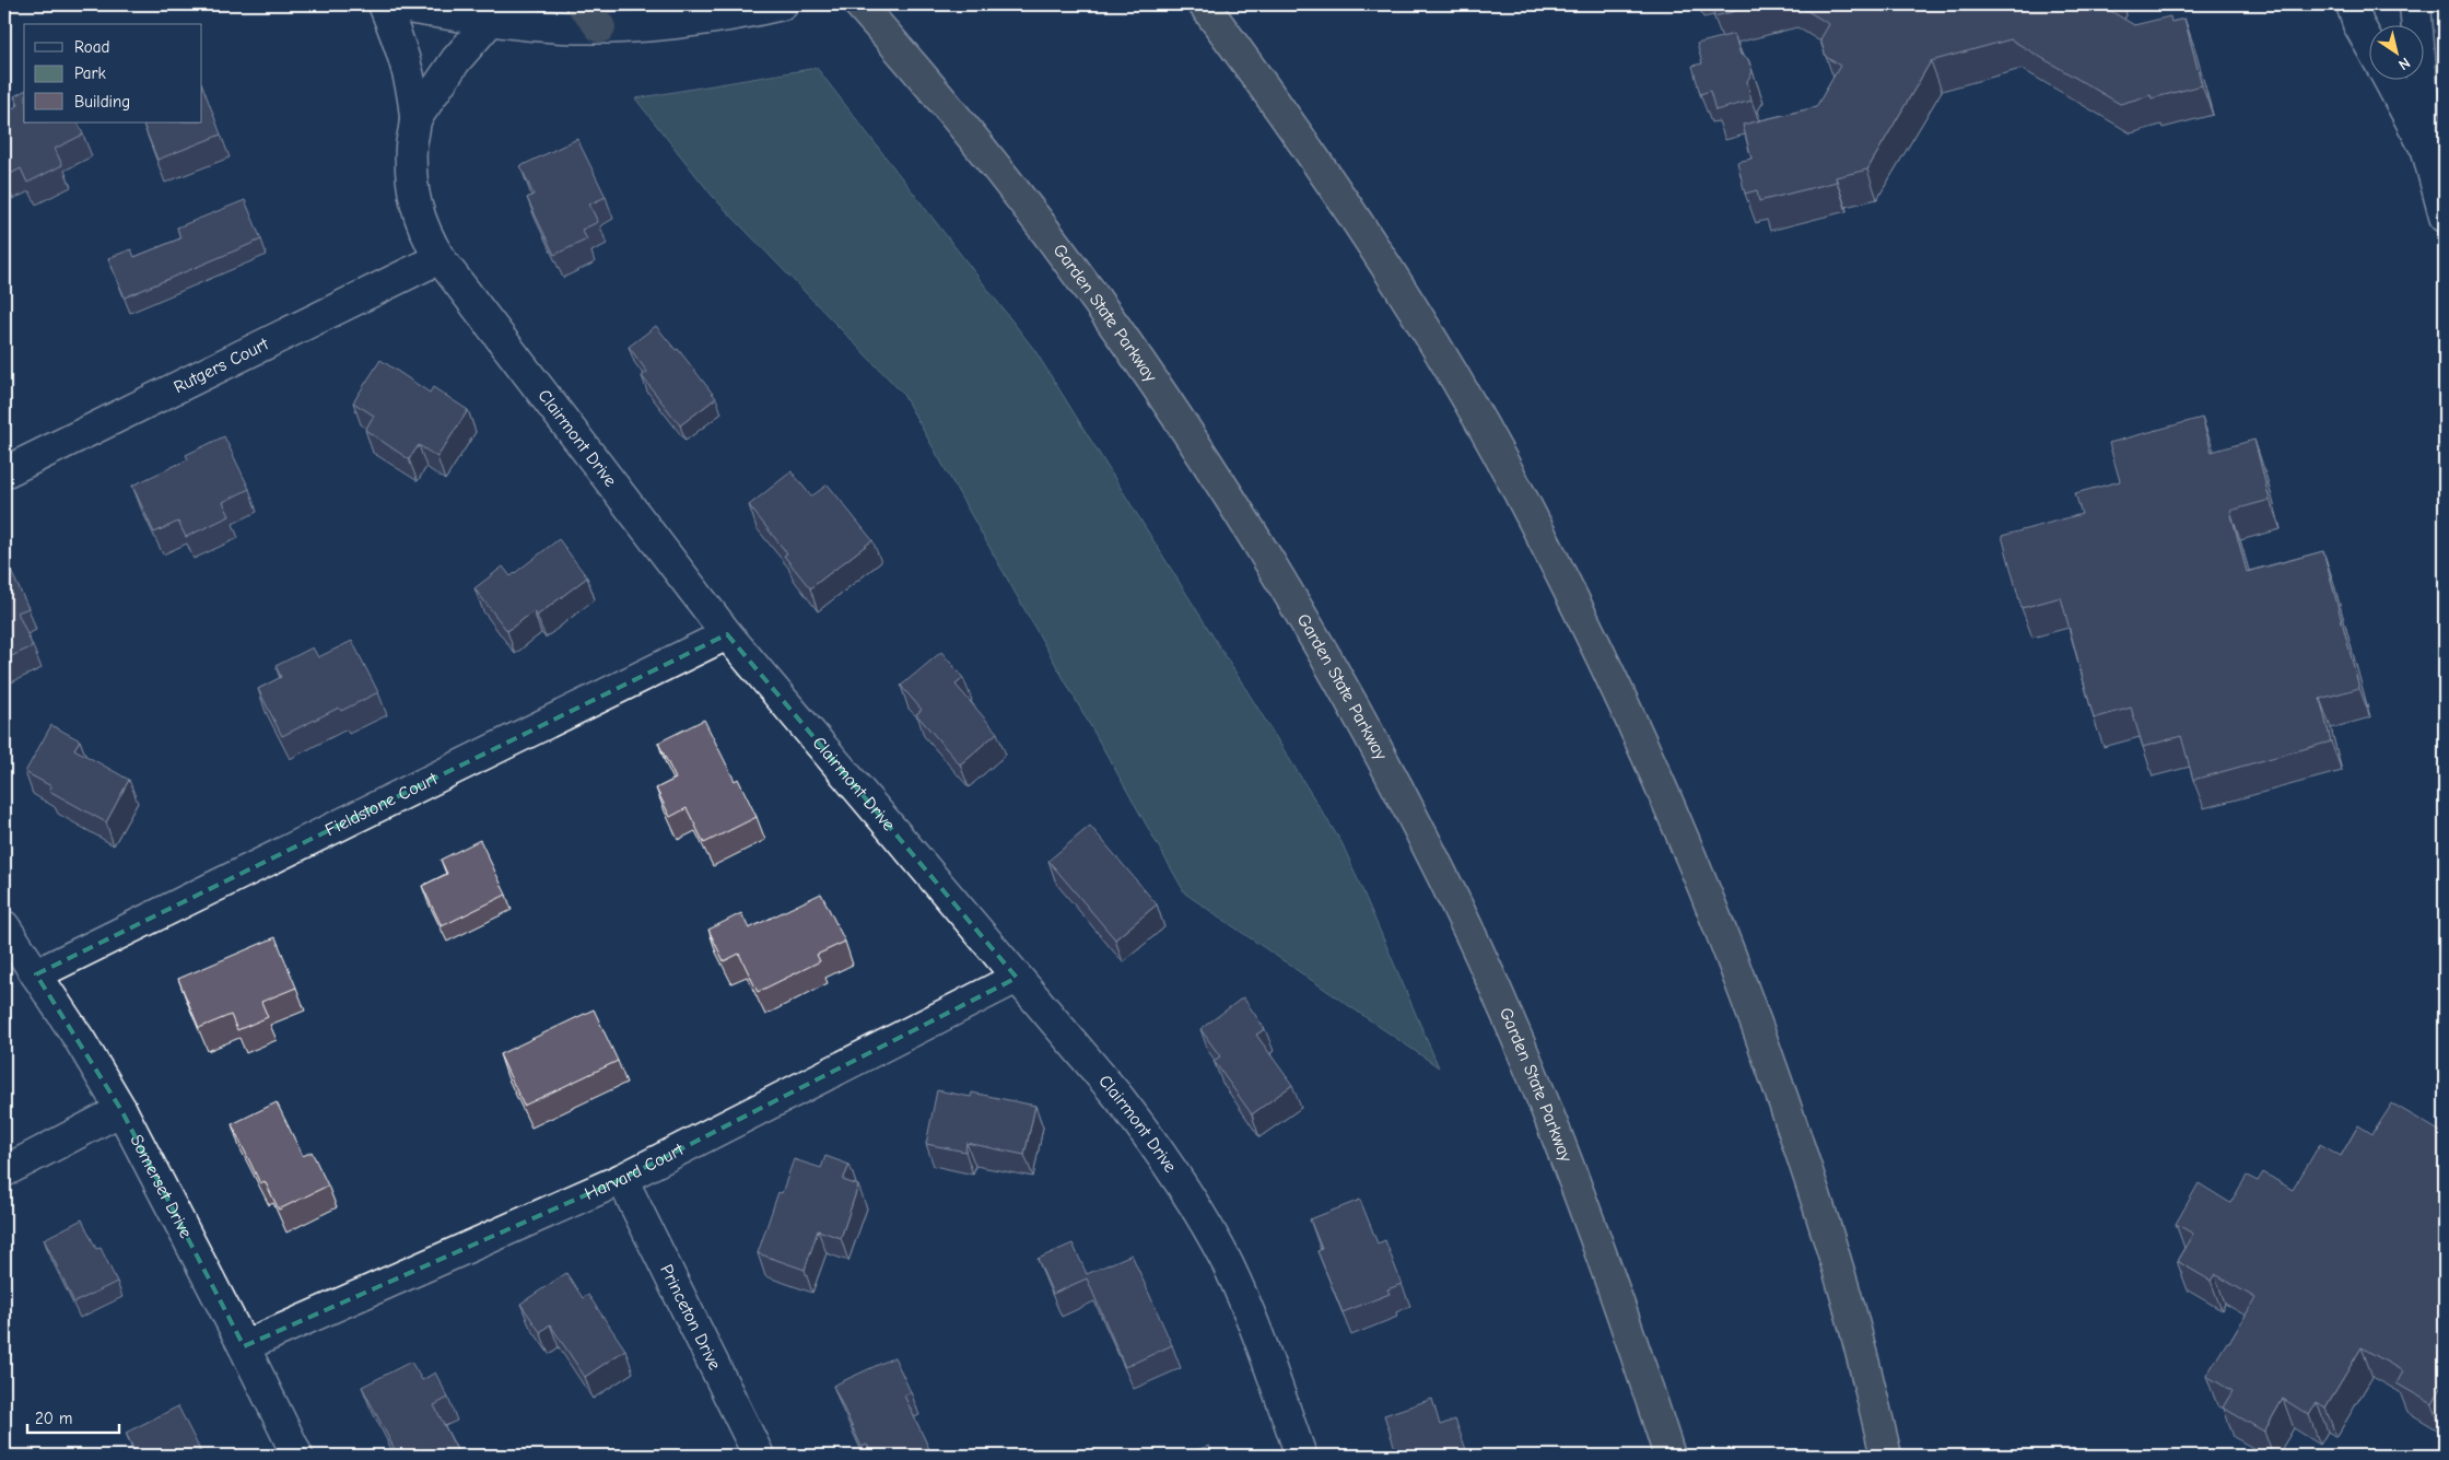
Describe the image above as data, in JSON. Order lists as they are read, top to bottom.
{
  "streets": {
    "highway": ["Garden State Parkway"],
    "street": [
      "Rutgers Court",
      "Clairmont Drive",
      "Fieldstone Court",
      "Harvard Court",
      "Somerset Drive",
      "Princeton Drive"
    ]
  },
  "crossings": [
    ["Rutgers Court", "Clairmont Drive"],
    ["Clairmont Drive", "Fieldstone Court"],
    ["Clairmont Drive", "Harvard Court"],
    ["Fieldstone Court", "Somerset Drive"],
    ["Harvard Court", "Somerset Drive"],
    ["Harvard Court", "Princeton Drive"]
  ],
  "legend": ["Road", "Park", "Building"],
  "scale_bar": "20 m",
  "north": "bottom right"
}
